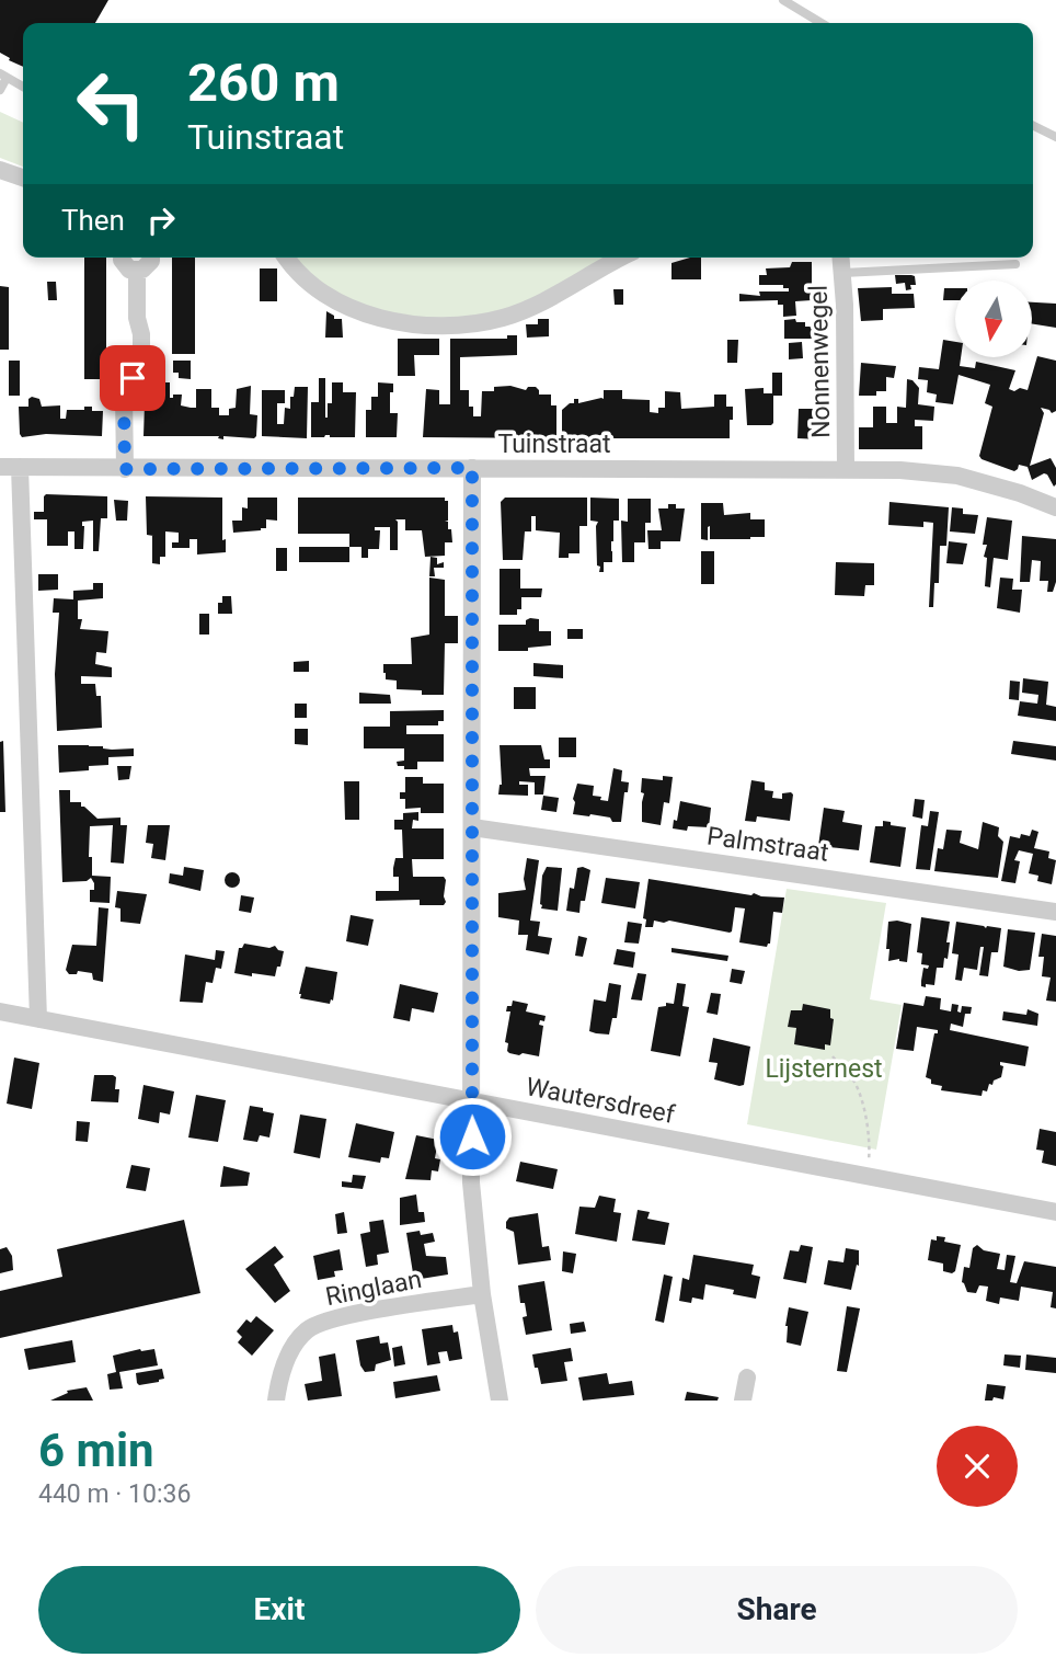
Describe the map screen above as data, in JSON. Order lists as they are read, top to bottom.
{
  "streets": {
    "street": [
      "Nonnenwegel",
      "Tuinstraat",
      "Palmstraat",
      "Wautersdreef",
      "Ringlaan"
    ]
  },
  "crossings": [
    ["Nonnenwegel", "Tuinstraat"]
  ],
  "parks": ["Lijsternest"],
  "north": "bottom",
  "page": {
    "turn": ["260 m", "Tuinstraat"],
    "then": "Then",
    "heading": ["6 min", "440 m · 10:36"],
    "buttons": ["Exit", "Share"]
  }
}
